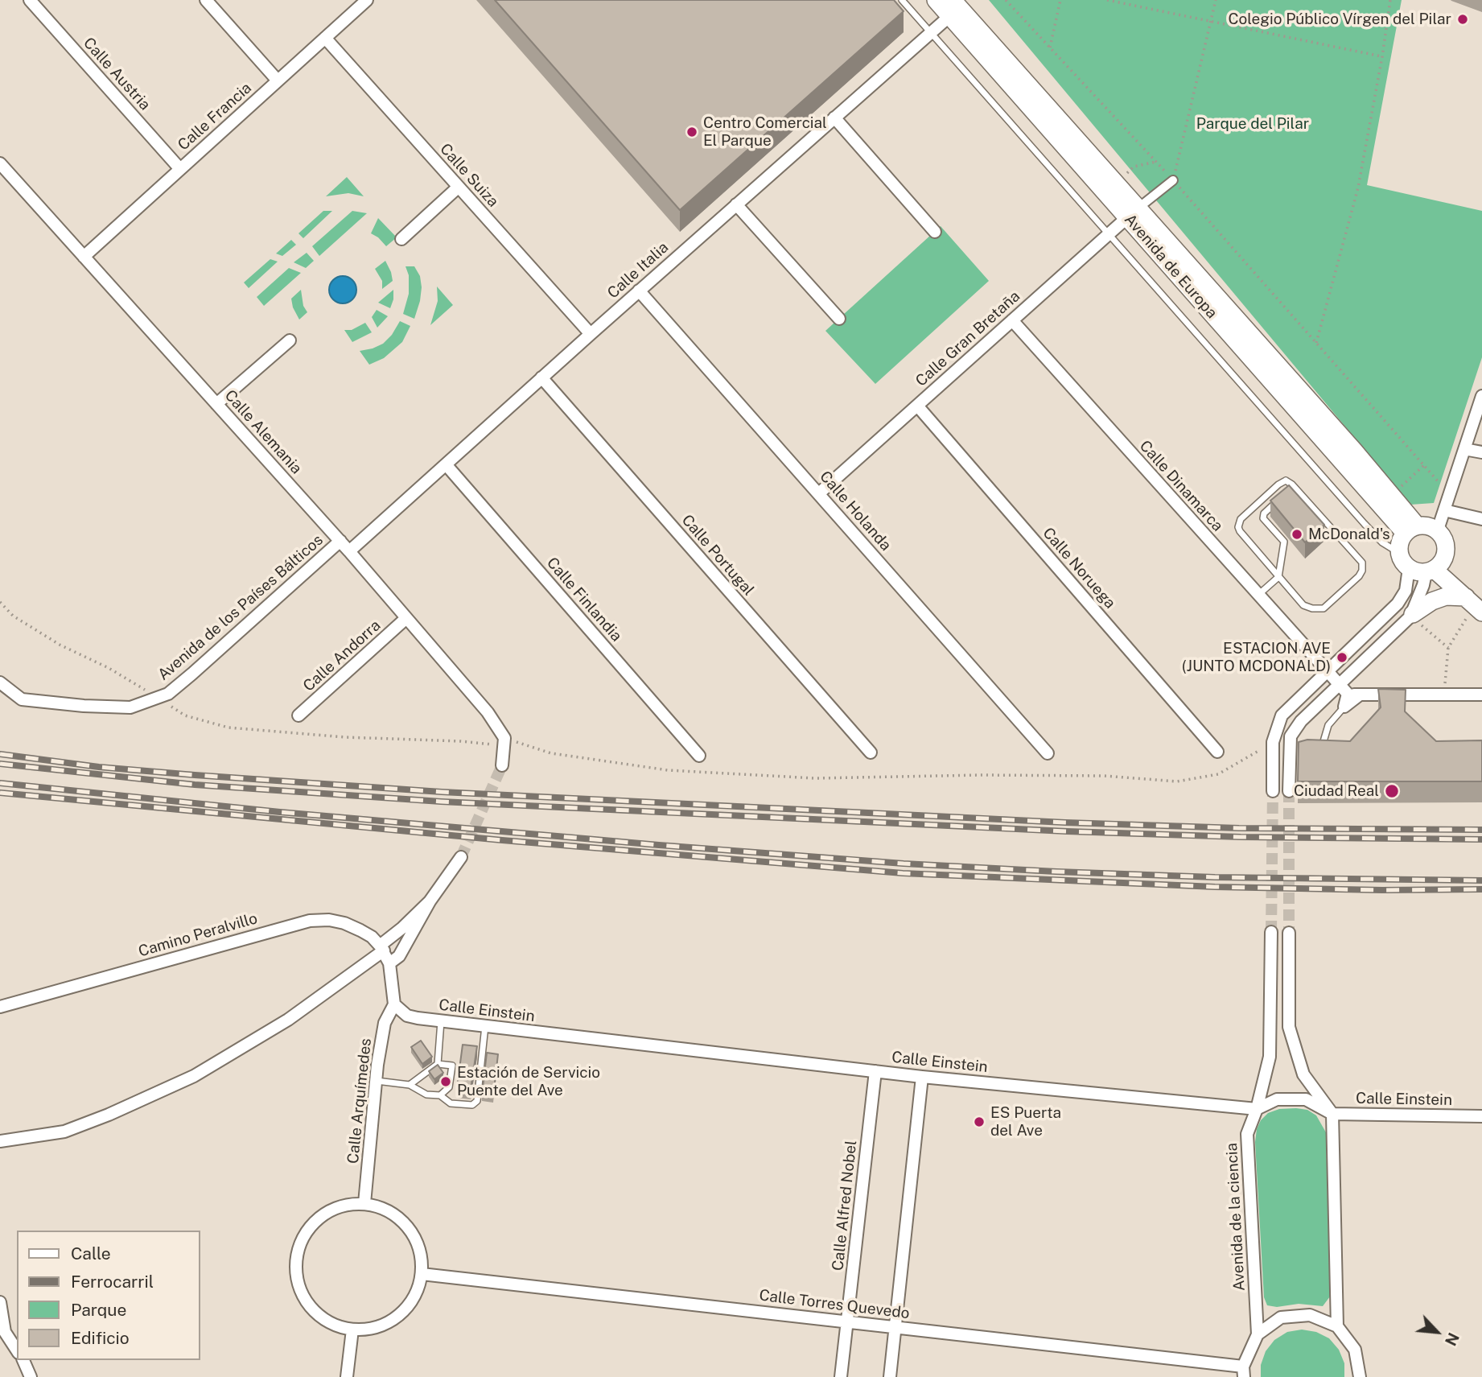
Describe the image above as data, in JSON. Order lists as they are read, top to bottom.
{
  "streets": {
    "main road": ["Avenida de Europa"],
    "street": [
      "Calle Austria",
      "Calle Francia",
      "Calle Suiza",
      "Calle Italia",
      "Calle Gran Bretaña",
      "Calle Alemania",
      "Calle Dinamarca",
      "Calle Holanda",
      "Calle Portugal",
      "Calle Noruega",
      "Calle Finlandia",
      "Avenida de los Países Bálticos",
      "Calle Andorra",
      "Camino Peralvillo",
      "Calle Einstein",
      "Calle Arquímedes",
      "Calle Alfred Nobel",
      "Avenida de la ciencia",
      "Calle Torres Quevedo"
    ]
  },
  "crossings": [
    ["Calle Austria", "Calle Francia"],
    ["Calle Francia", "Calle Suiza"],
    ["Calle Francia", "Calle Alemania"],
    ["Calle Suiza", "Calle Italia"],
    ["Avenida de Europa", "Calle Italia"],
    ["Avenida de Europa", "Calle Gran Bretaña"],
    ["Calle Italia", "Calle Alemania"],
    ["Calle Italia", "Calle Holanda"],
    ["Calle Italia", "Calle Portugal"],
    ["Calle Italia", "Calle Finlandia"],
    ["Calle Gran Bretaña", "Calle Dinamarca"],
    ["Calle Gran Bretaña", "Calle Holanda"],
    ["Calle Gran Bretaña", "Calle Noruega"],
    ["Calle Alemania", "Avenida de los Países Bálticos"],
    ["Calle Alemania", "Calle Andorra"],
    ["Calle Einstein", "Calle Arquímedes"],
    ["Calle Einstein", "Calle Alfred Nobel"],
    ["Calle Einstein", "Avenida de la ciencia"],
    ["Calle Arquímedes", "Calle Torres Quevedo"],
    ["Calle Alfred Nobel", "Calle Torres Quevedo"]
  ],
  "parks": ["Parque del Pilar"],
  "places": [
    "Colegio Público Vírgen del Pilar",
    "Centro Comercial El Parque",
    "McDonald's",
    "ESTACION AVE (JUNTO MCDONALD)",
    "Ciudad Real",
    "Estación de Servicio Puente del Ave",
    "ES Puerta del Ave"
  ],
  "legend": [
    "Calle",
    "Ferrocarril",
    "Parque",
    "Edificio"
  ],
  "north": "bottom right"
}
